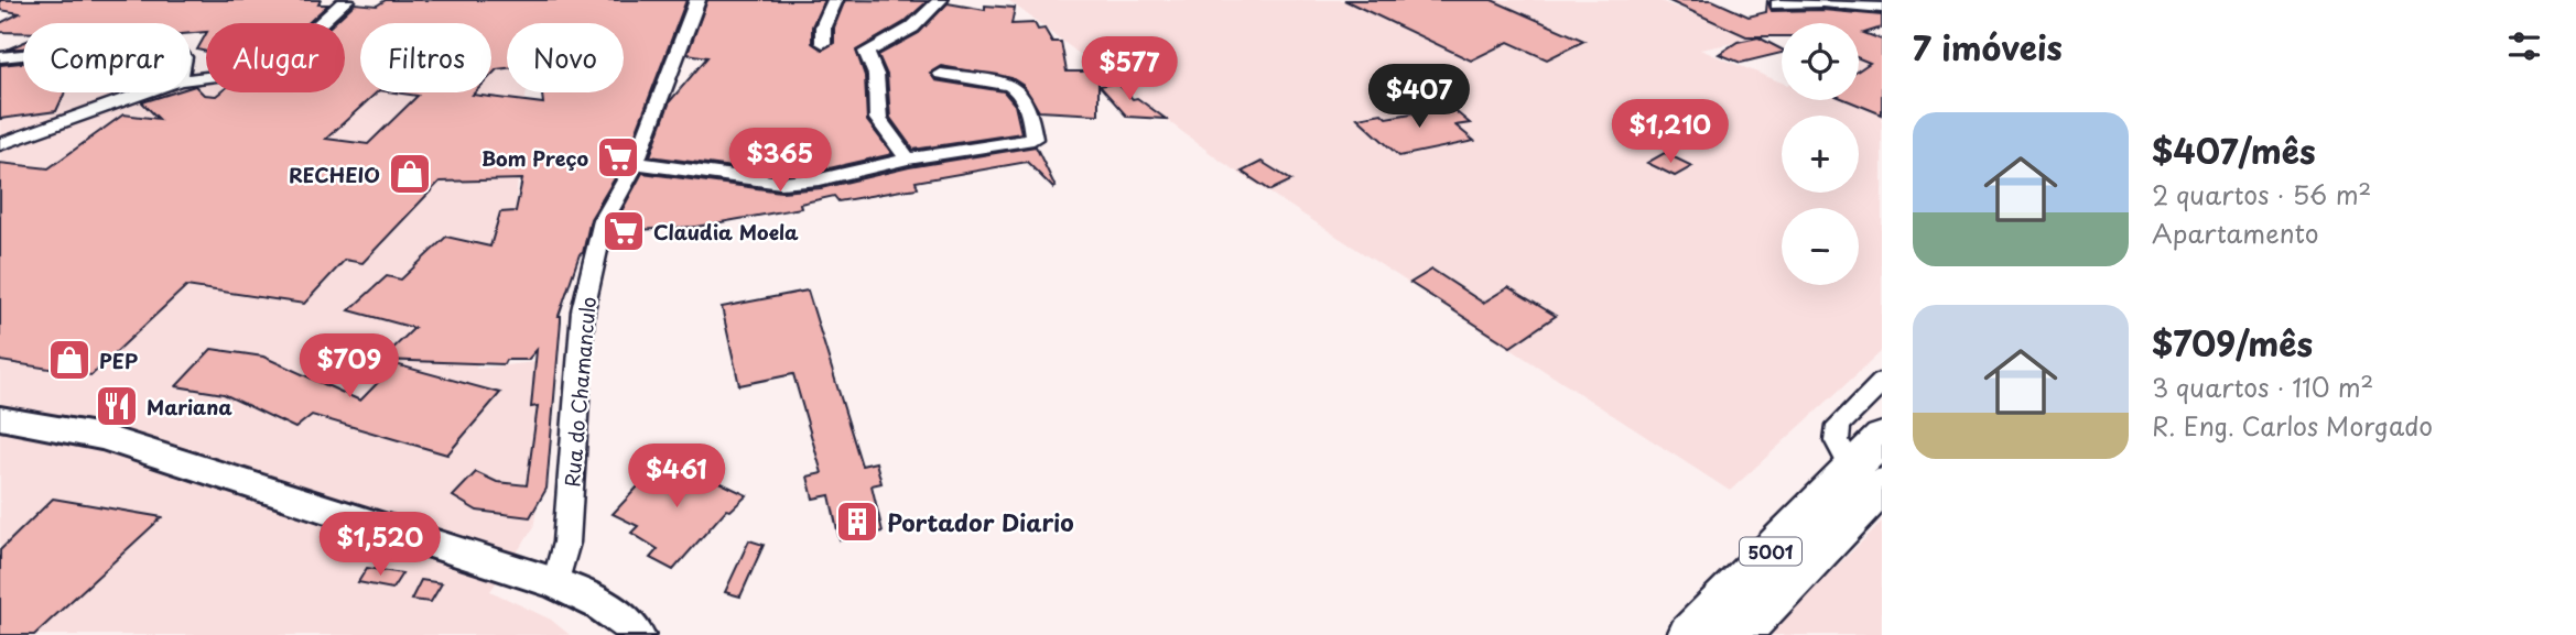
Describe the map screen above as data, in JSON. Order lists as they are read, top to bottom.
{
  "streets": {
    "highway": ["5001"],
    "street": ["Rua do Chamanculo"]
  },
  "places": {
    "supermarket": ["Bom Preço", "Claudia Moela"],
    "shop": ["RECHEIO", "PEP"],
    "restaurant": ["Mariana"],
    "building": ["Portador Diario"]
  },
  "page": {
    "heading": "7 imóveis",
    "map_buttons": ["+", "−"],
    "chip": [
      "Comprar",
      "Alugar",
      "Filtros",
      "Novo"
    ],
    "price": [
      "$577",
      "$407",
      "$1,210",
      "$365",
      "$709",
      "$461",
      "$1,520"
    ],
    "list": [
      {
        "name": "$407/mês",
        "note": "2 quartos · 56 m² · Apartamento"
      },
      {
        "name": "$709/mês",
        "note": "3 quartos · 110 m² · R. Eng. Carlos Morgado"
      }
    ]
  }
}
